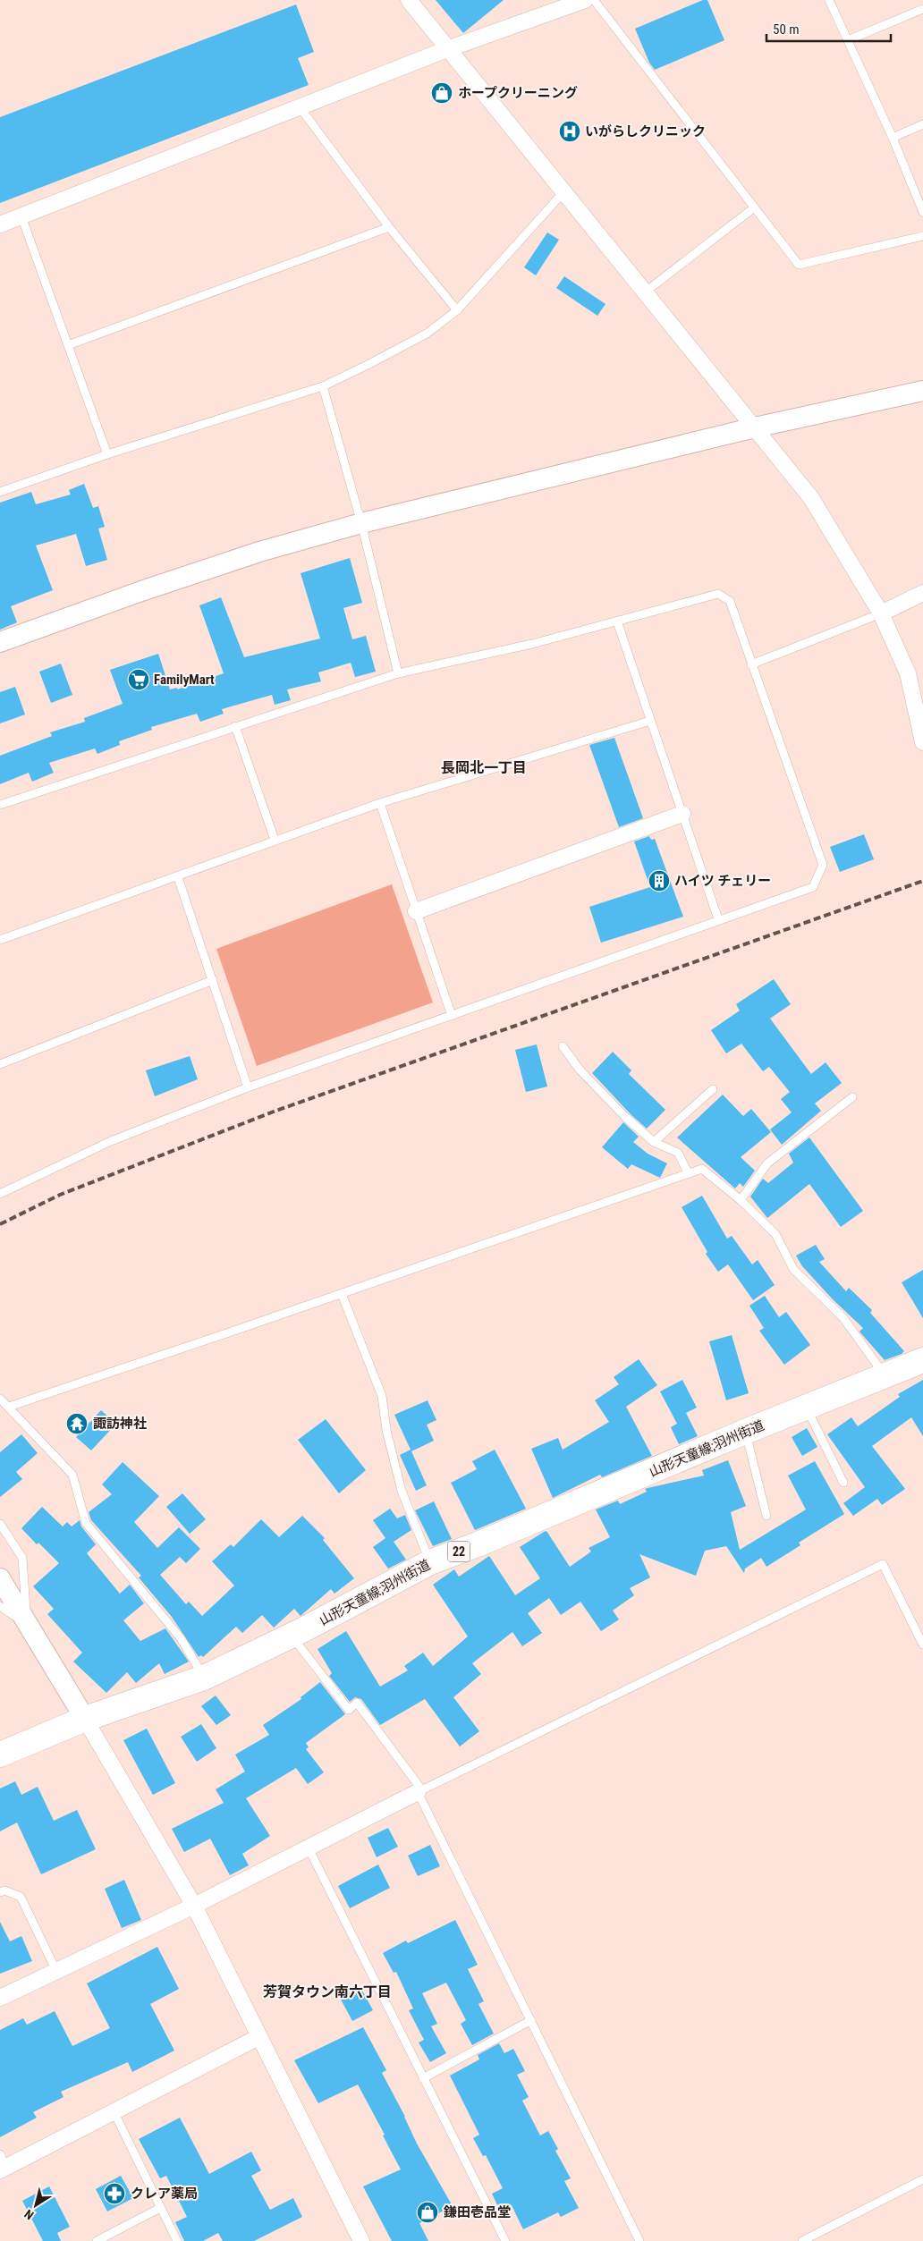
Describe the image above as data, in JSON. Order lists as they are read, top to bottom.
{
  "streets": {
    "main road": ["山形天童線;羽州街道", "22"]
  },
  "districts": ["長岡北一丁目", "芳賀タウン南六丁目"],
  "places": {
    "shop": ["ホープクリーニング", "鎌田壱品堂"],
    "hospital": ["いがらしクリニック"],
    "supermarket": ["FamilyMart"],
    "building": ["ハイツ チェリー"],
    "temple": ["諏訪神社"],
    "pharmacy": ["クレア薬局"]
  },
  "scale_bar": "50 m",
  "north": "bottom left"
}
